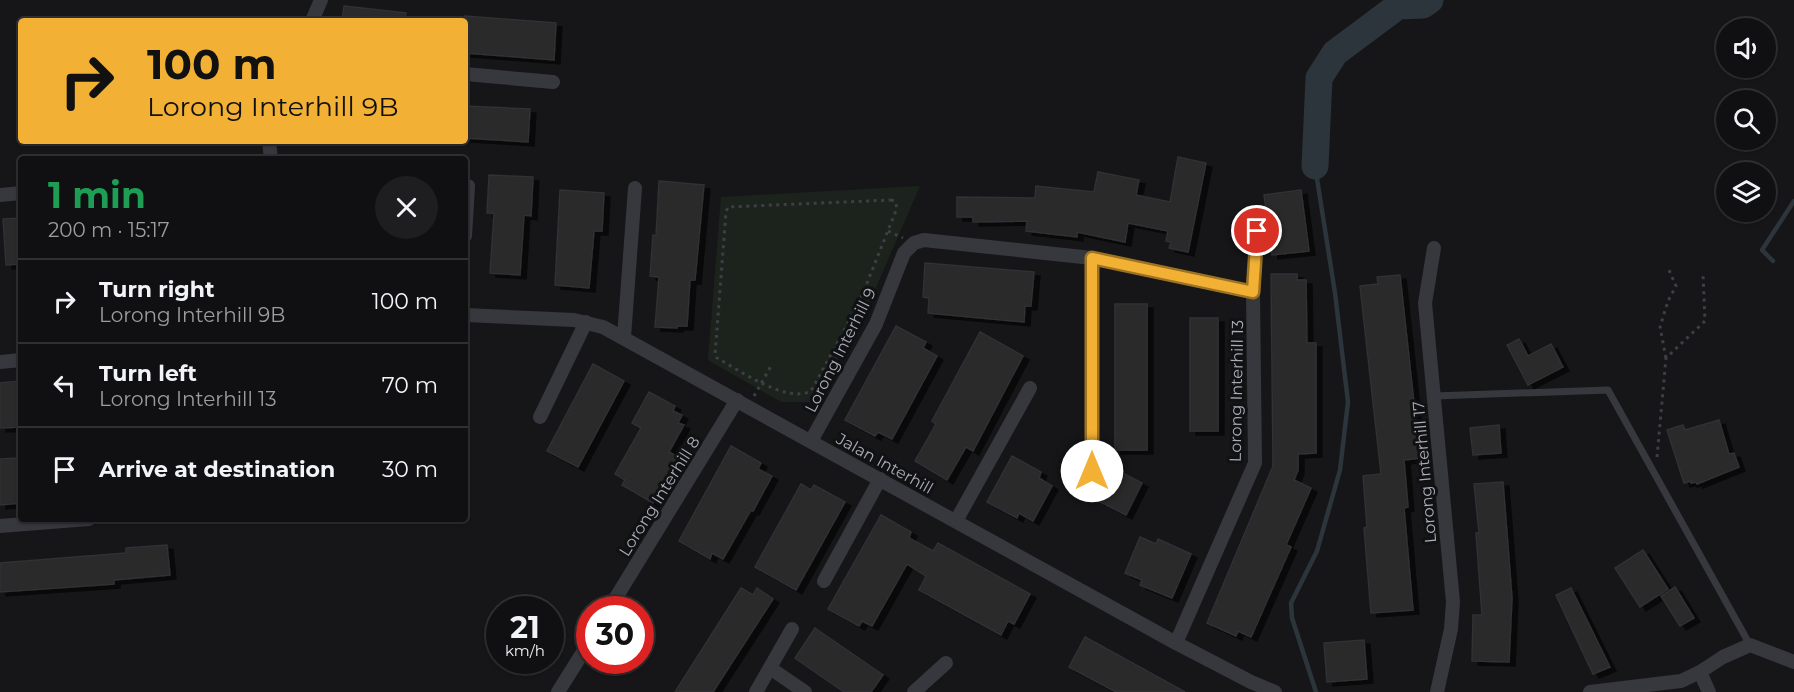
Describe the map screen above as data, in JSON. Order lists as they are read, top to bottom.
{
  "streets": {
    "street": [
      "Lorong Interhill 9",
      "Lorong Interhill 13",
      "Jalan Interhill",
      "Lorong Interhill 17",
      "Lorong Interhill 8"
    ]
  },
  "crossings": [
    ["Lorong Interhill 9", "Jalan Interhill"],
    ["Lorong Interhill 13", "Jalan Interhill"],
    ["Jalan Interhill", "Lorong Interhill 8"]
  ],
  "page": {
    "turn": ["100 m", "Lorong Interhill 9B"],
    "heading": ["1 min", "200 m · 15:17"],
    "list": [
      {
        "name": "Turn right",
        "note": "Lorong Interhill 9B",
        "value": "100 m"
      },
      {
        "name": "Turn left",
        "note": "Lorong Interhill 13",
        "value": "70 m"
      },
      {
        "name": "Arrive at destination",
        "value": "30 m"
      }
    ],
    "speed": "21 km/h",
    "limit": "30"
  }
}
